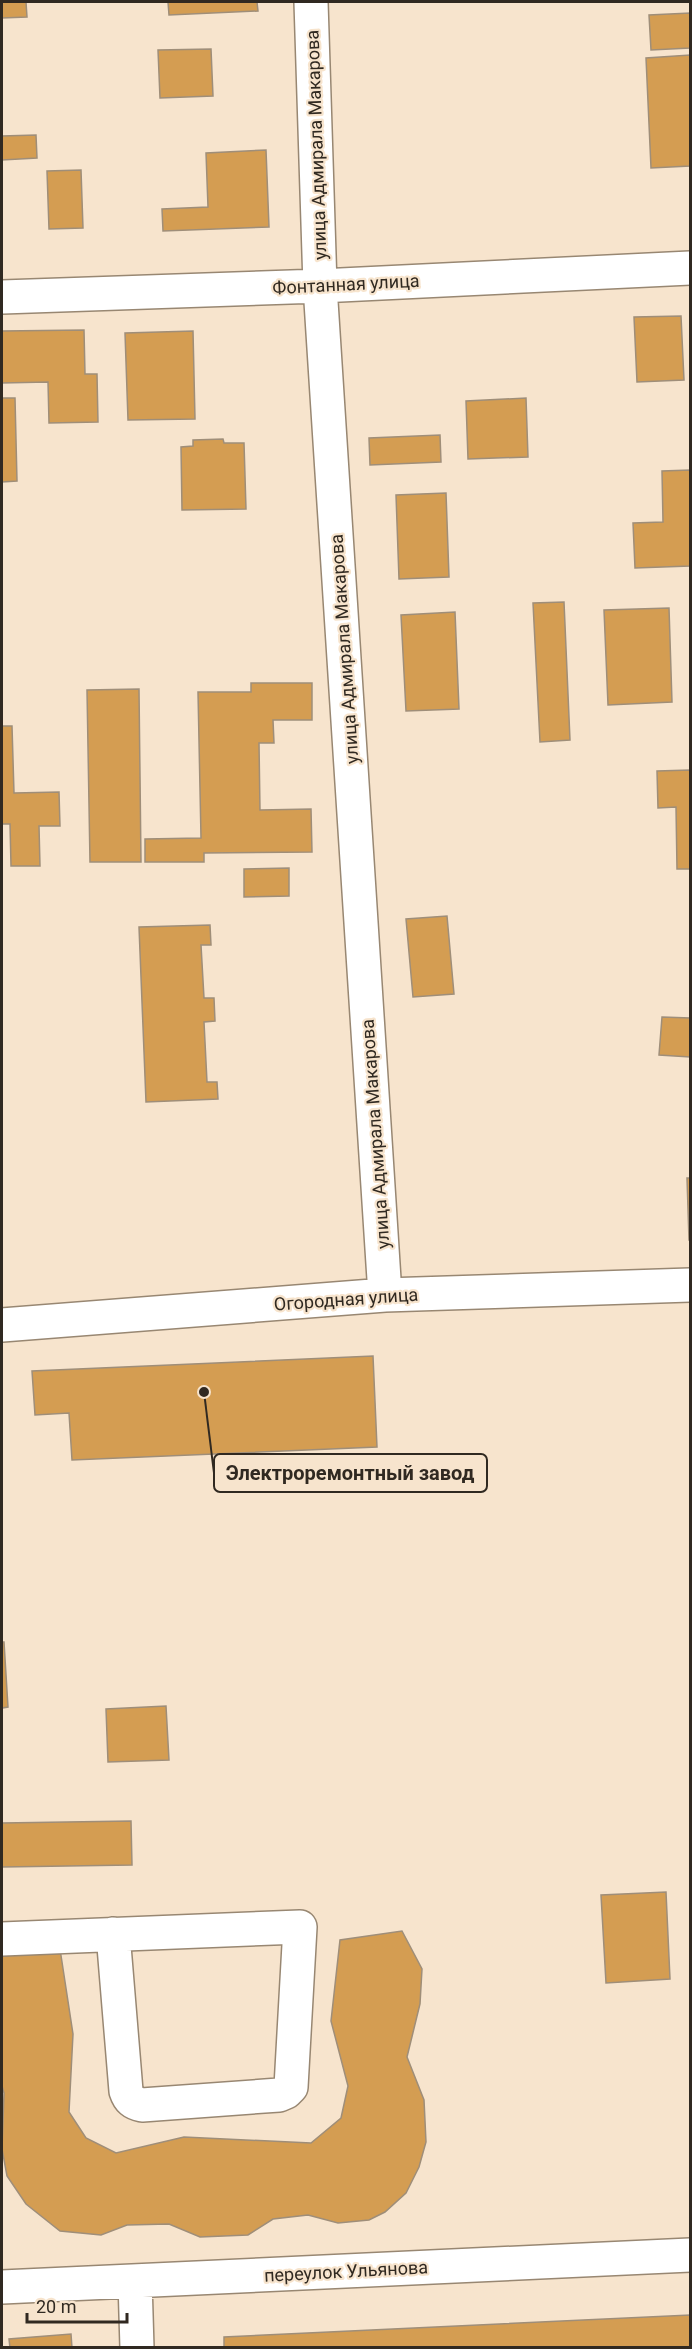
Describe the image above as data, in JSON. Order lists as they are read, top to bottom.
{
  "streets": {
    "street": [
      "улица Адмирала Макарова",
      "Фонтанная улица",
      "Огородная улица",
      "переулок Ульянова"
    ]
  },
  "crossings": [
    ["улица Адмирала Макарова", "Фонтанная улица"],
    ["улица Адмирала Макарова", "Огородная улица"]
  ],
  "places": ["Электроремонтный завод"],
  "scale_bar": "20 m"
}
